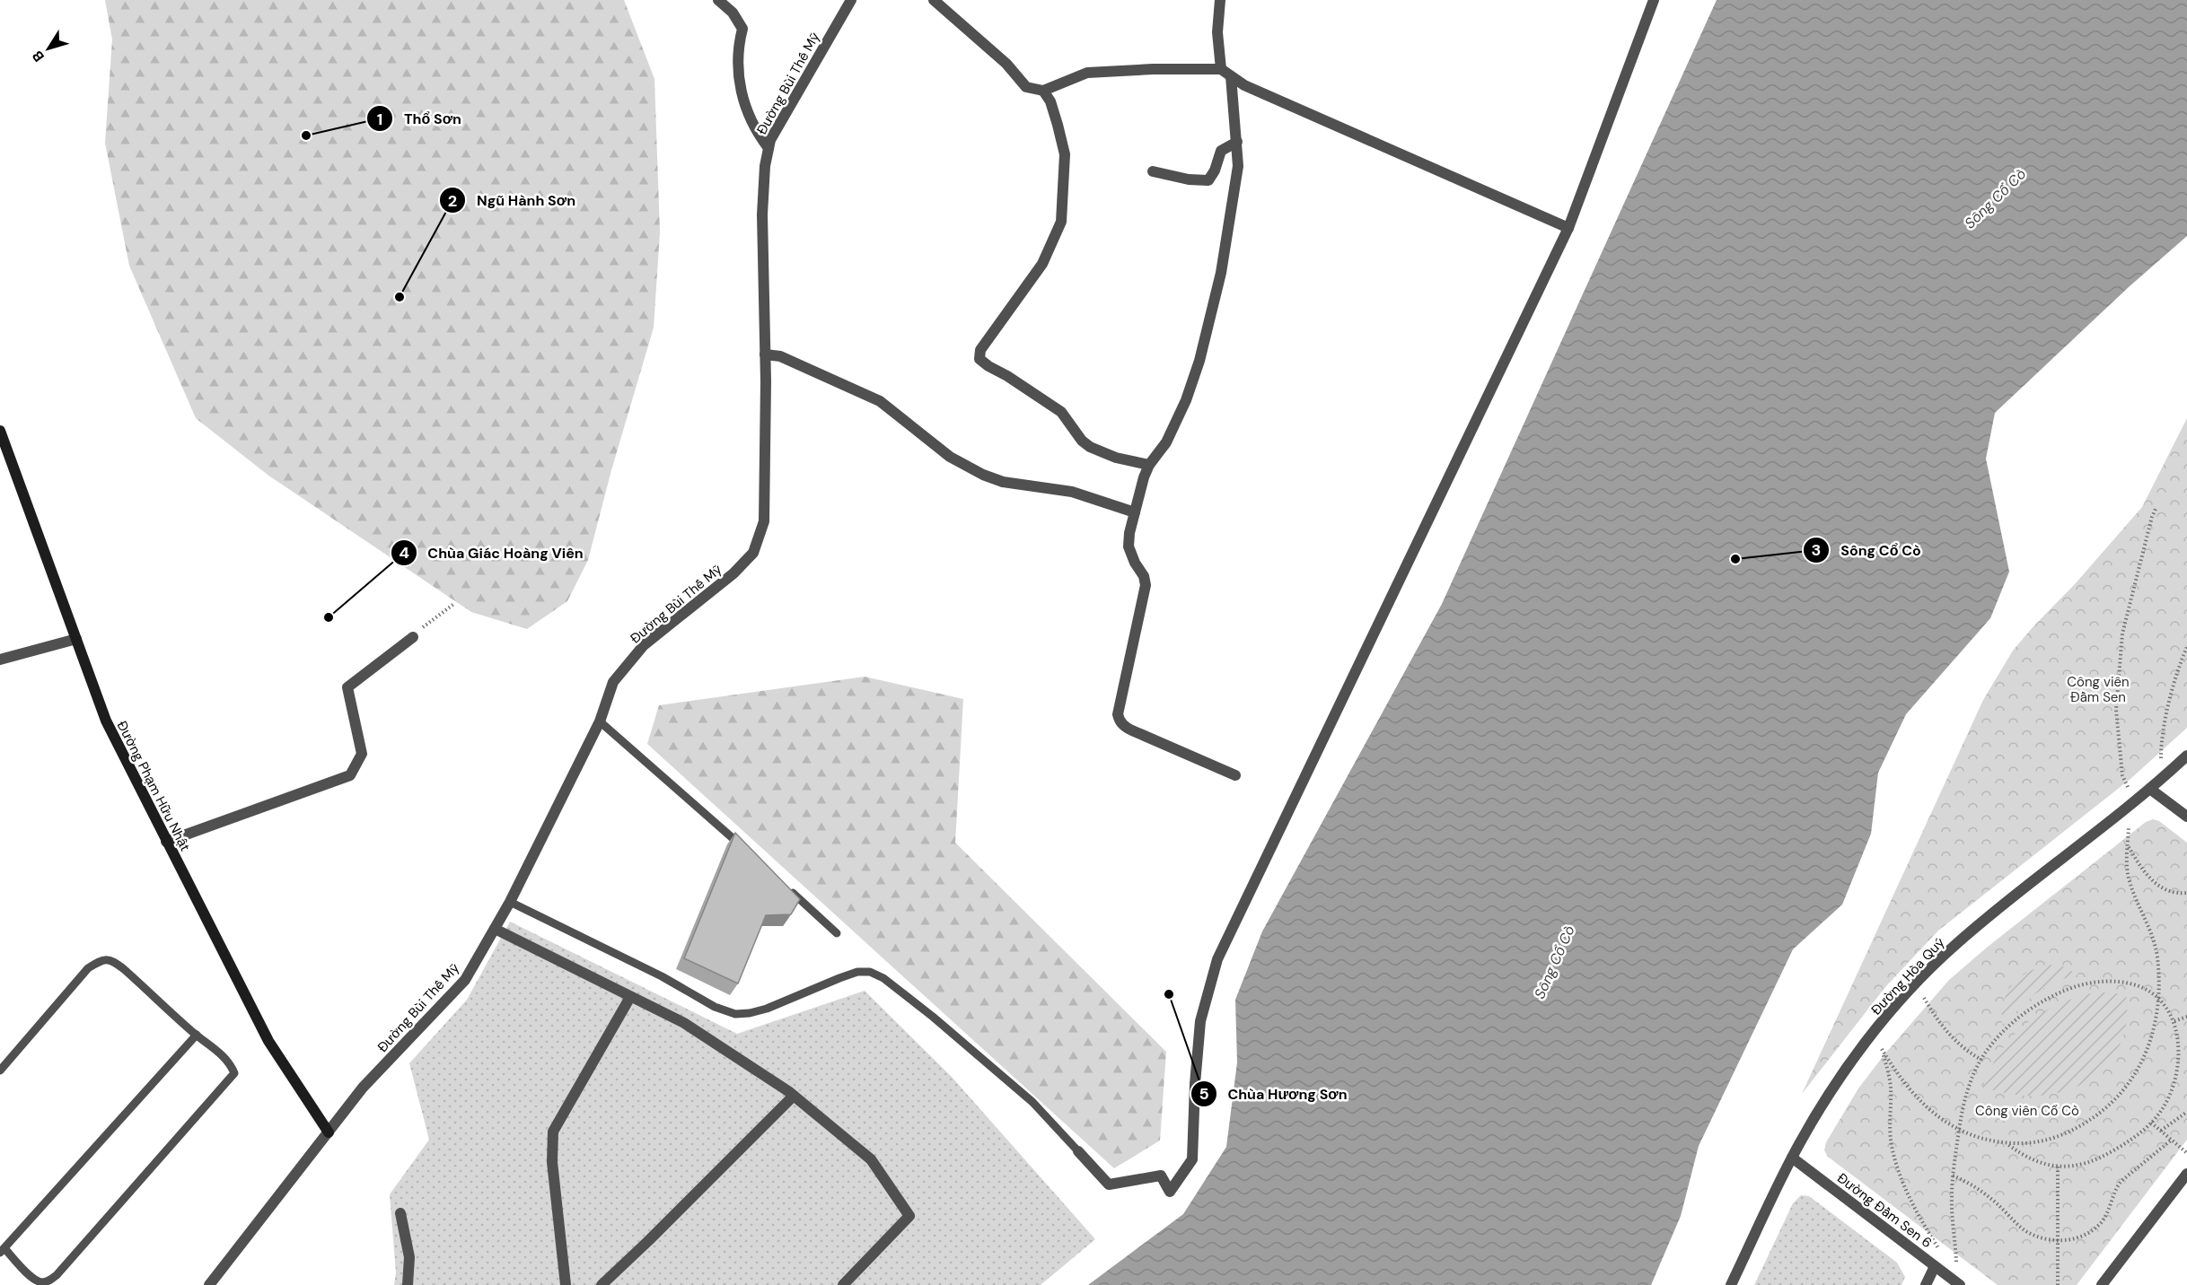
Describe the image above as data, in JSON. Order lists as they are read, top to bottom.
{
  "streets": {
    "street": [
      "Đường Bùi Thế Mỹ",
      "Đường Phạm Hữu Nhật",
      "Đường Hòa Quý",
      "Đường Đầm Sen 6"
    ]
  },
  "crossings": [
    ["Đường Bùi Thế Mỹ", "Đường Phạm Hữu Nhật"],
    ["Đường Hòa Quý", "Đường Đầm Sen 6"]
  ],
  "water": ["Sông Cổ Cò"],
  "parks": ["Công viên Đầm Sen", "Công viên Cổ Cò"],
  "places": [
    "Thổ Sơn",
    "Ngũ Hành Sơn",
    "Sông Cổ Cò",
    "Chùa Giác Hoàng Viên",
    "Chùa Hương Sơn"
  ],
  "north": "bottom left"
}
